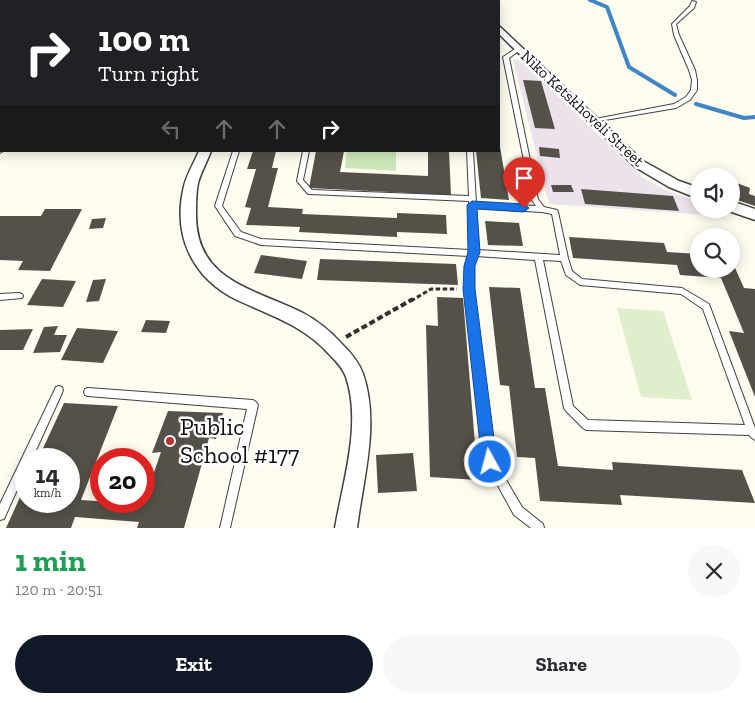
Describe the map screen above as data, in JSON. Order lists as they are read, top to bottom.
{
  "streets": {
    "street": ["Niko Ketskhoveli Street"]
  },
  "places": ["Public School #177"],
  "page": {
    "turn": ["100 m", "Turn right"],
    "speed": "14 km/h",
    "limit": "20",
    "heading": ["1 min", "120 m · 20:51"],
    "buttons": ["Exit", "Share"]
  }
}
